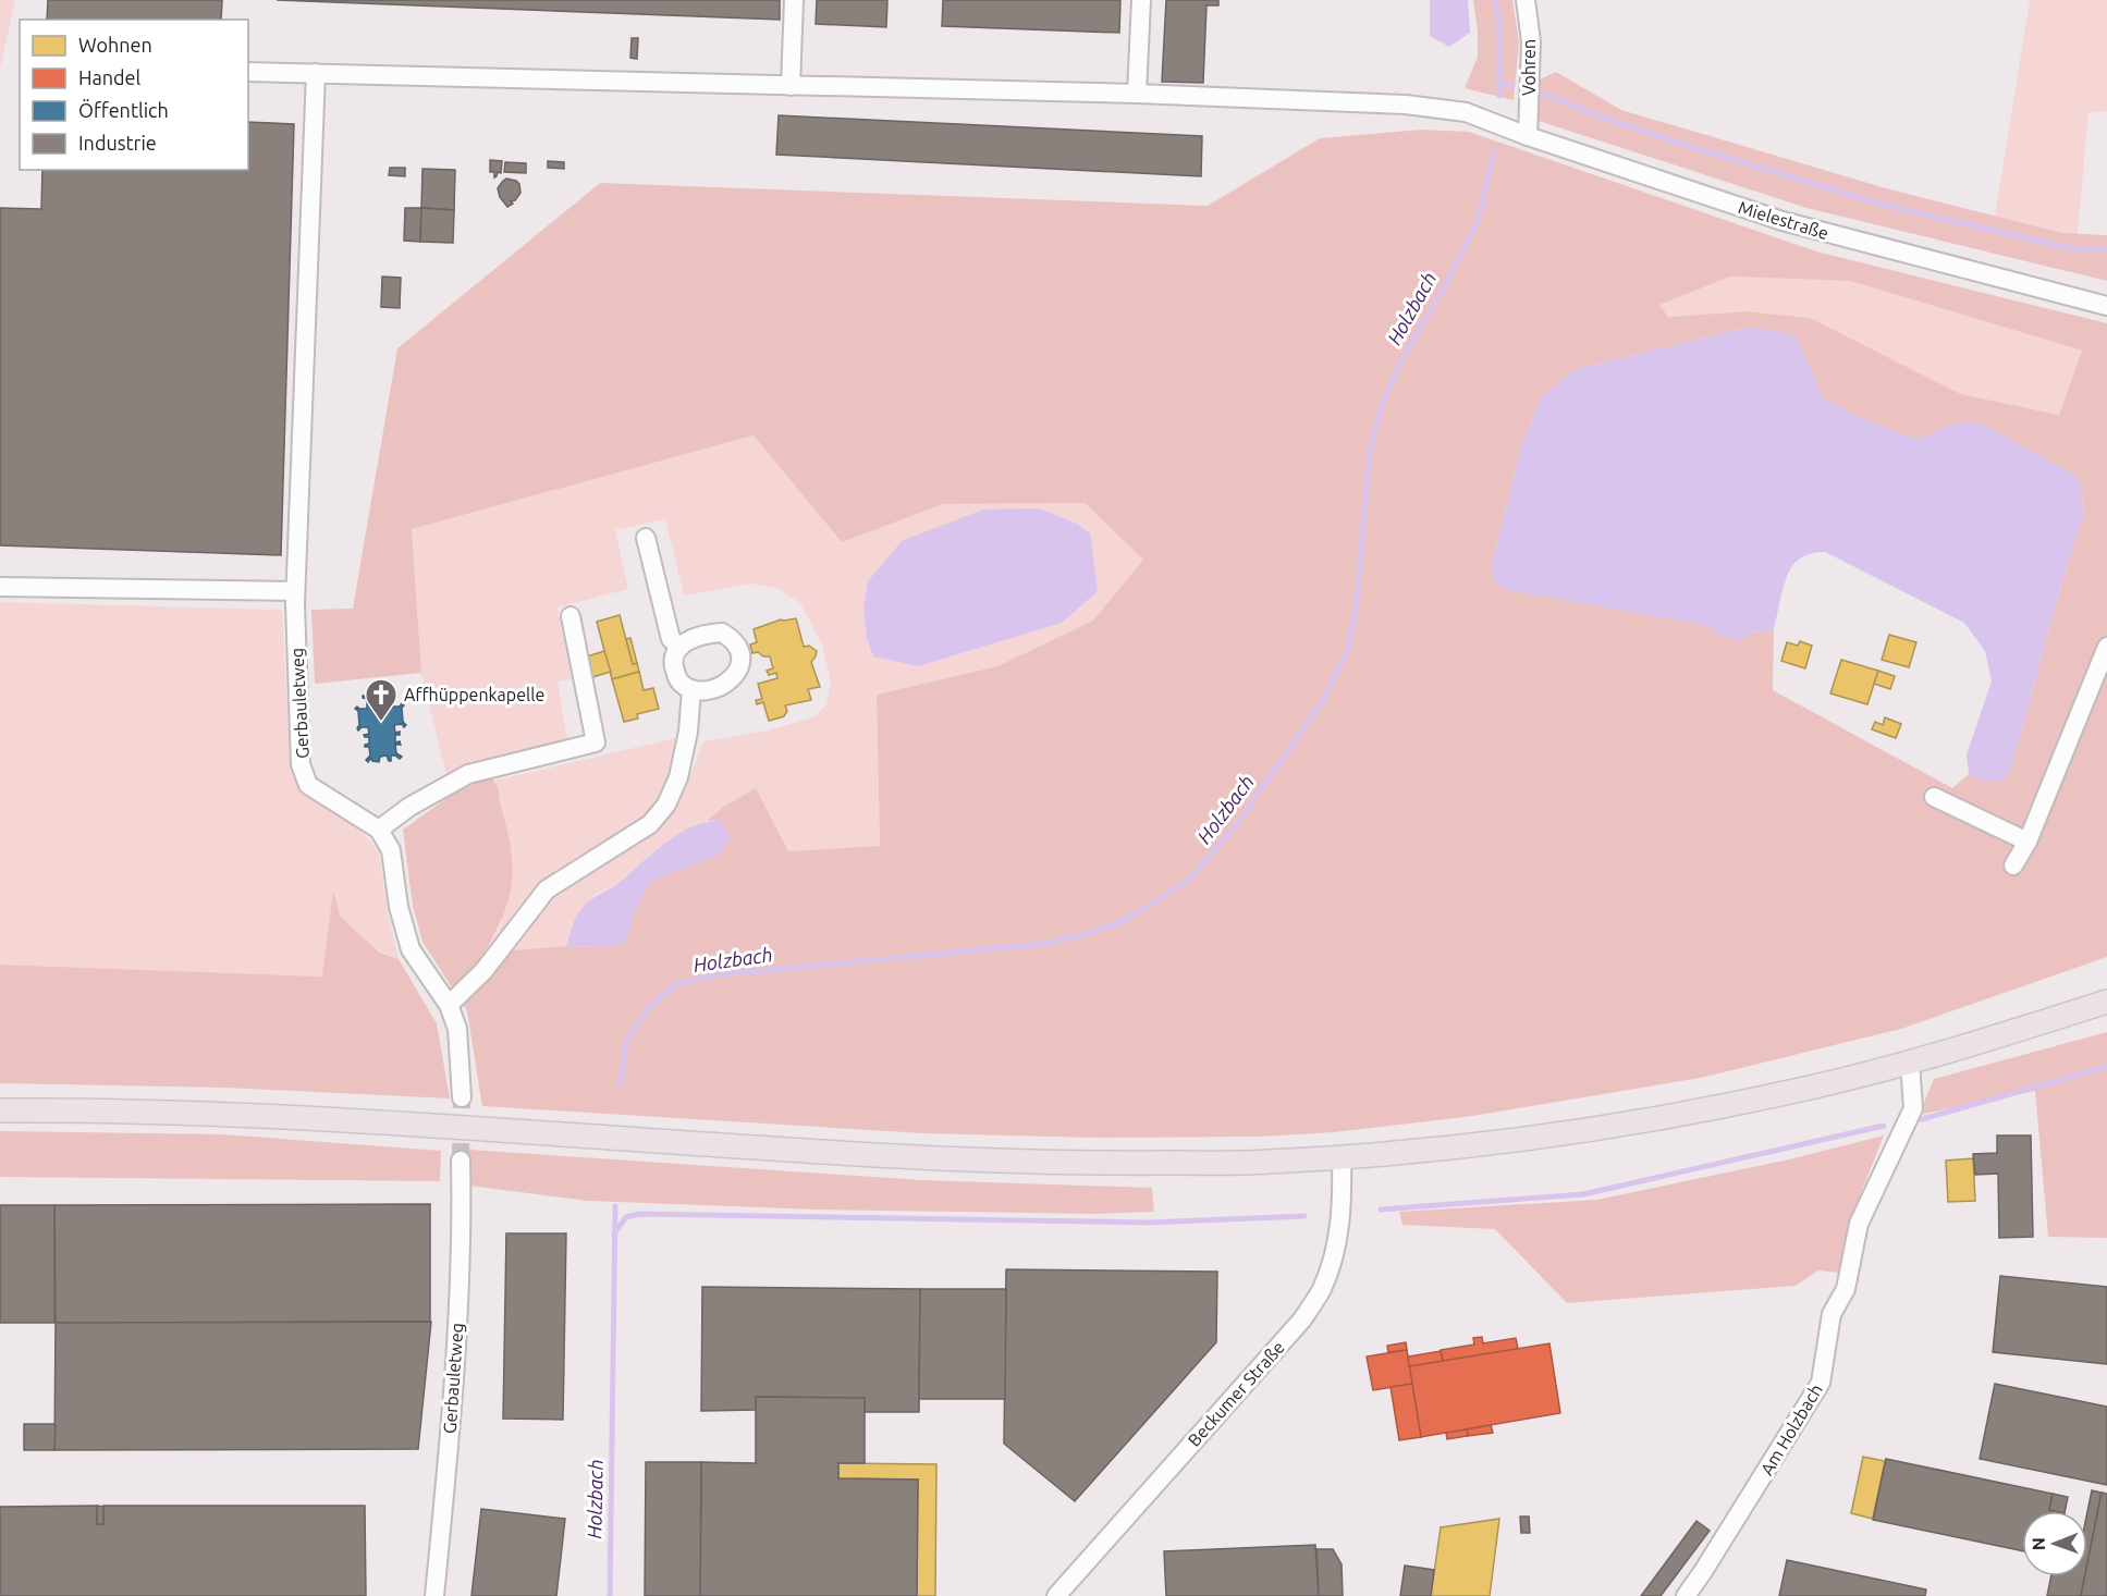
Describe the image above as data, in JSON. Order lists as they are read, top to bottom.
{
  "streets": {
    "street": [
      "Vohren",
      "Mielestraße",
      "Gerbauletweg",
      "Beckumer Straße",
      "Am Holzbach"
    ]
  },
  "crossings": [
    ["Vohren", "Mielestraße"],
    ["Mielestraße", "Gerbauletweg"]
  ],
  "water": ["Holzbach"],
  "places": {
    "church": ["Affhüppenkapelle"]
  },
  "legend": [
    "Wohnen",
    "Handel",
    "Öffentlich",
    "Industrie"
  ],
  "north": "left"
}
